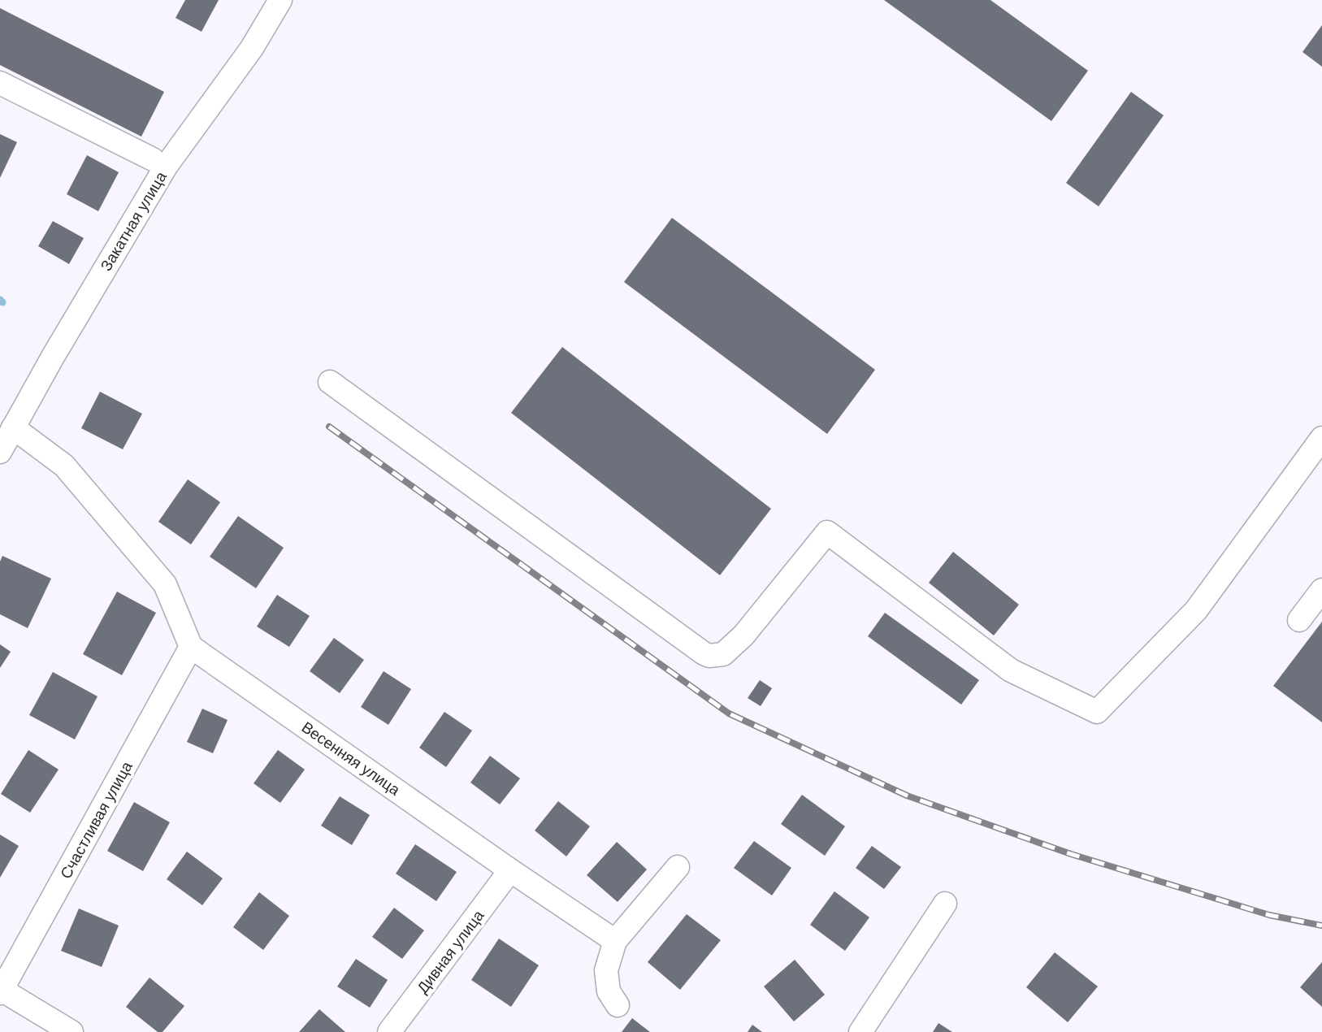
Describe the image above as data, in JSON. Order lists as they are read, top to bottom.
{
  "streets": {
    "street": [
      "Закатная улица",
      "Весенняя улица",
      "Счастливая улица",
      "Дивная улица"
    ]
  },
  "crossings": [
    ["Весенняя улица", "Счастливая улица"],
    ["Весенняя улица", "Дивная улица"]
  ]
}
